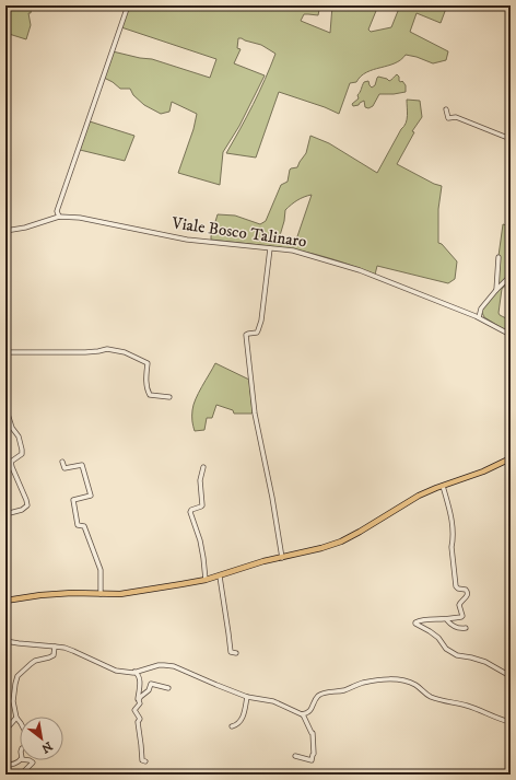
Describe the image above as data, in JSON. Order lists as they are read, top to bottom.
{
  "streets": {
    "street": ["Viale Bosco Talinaro"]
  },
  "north": "bottom right"
}
